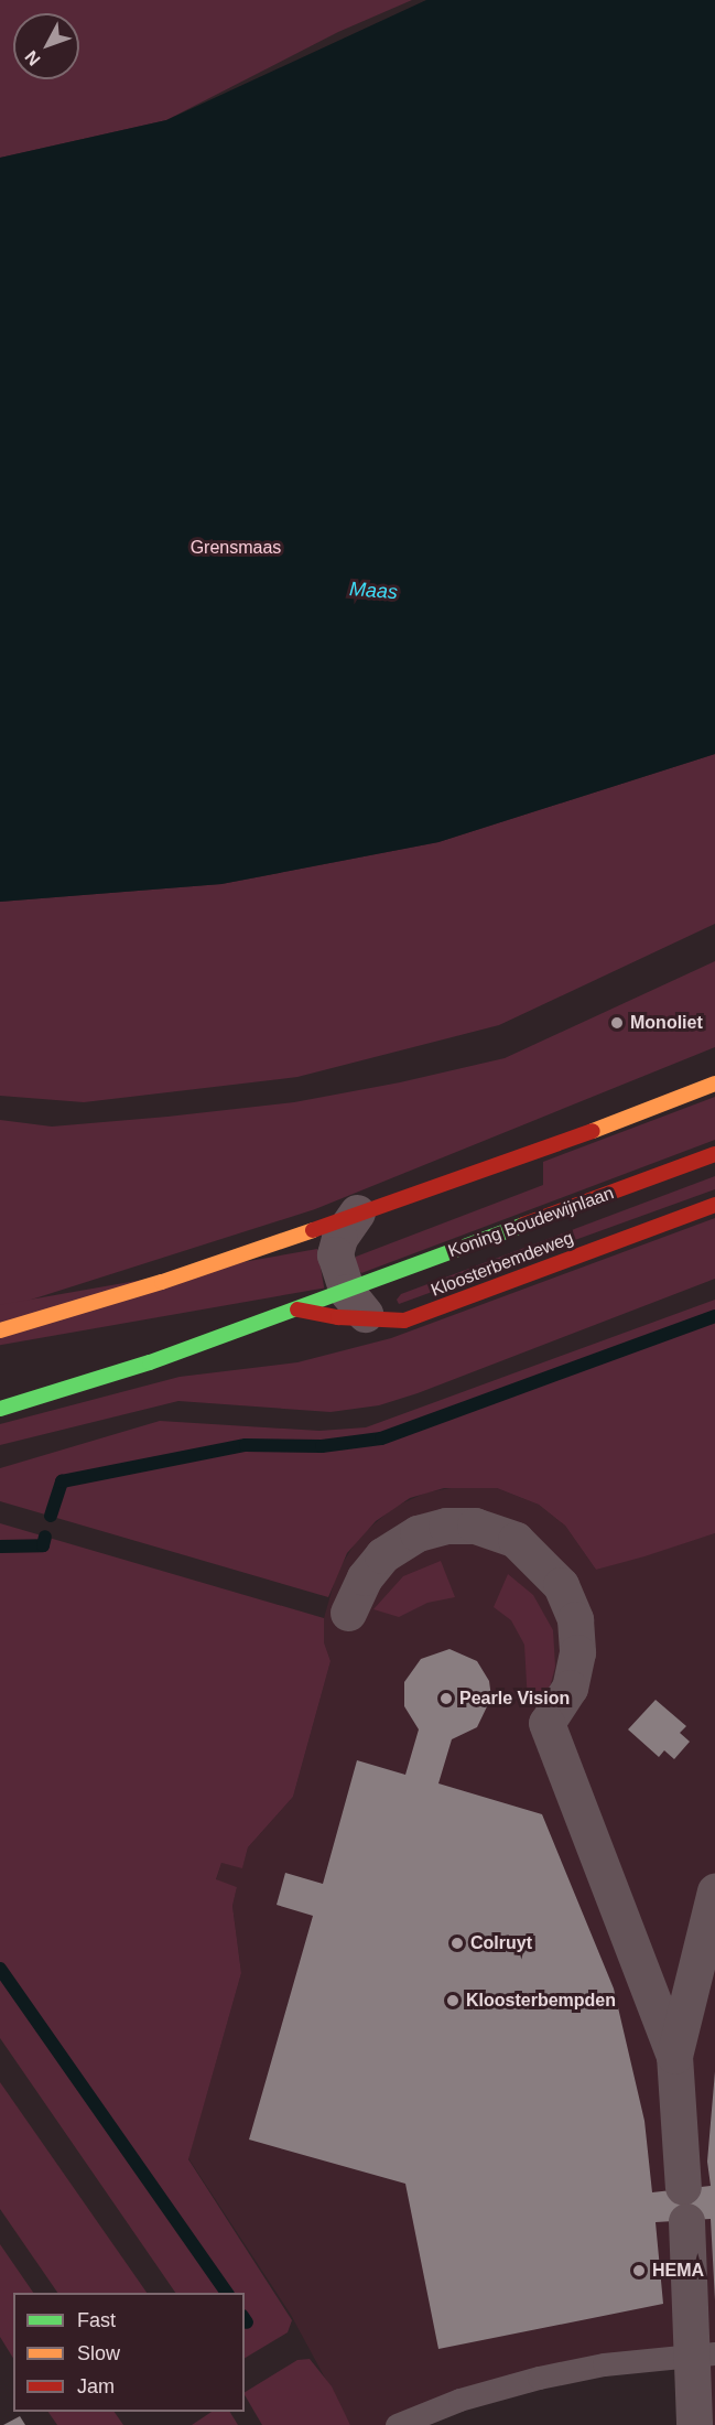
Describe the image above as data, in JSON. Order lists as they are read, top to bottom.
{
  "streets": {
    "main road": ["Koning Boudewijnlaan", "Kloosterbemdeweg"]
  },
  "crossings": [
    ["Koning Boudewijnlaan", "Kloosterbemdeweg"]
  ],
  "water": ["Maas"],
  "parks": ["Grensmaas"],
  "places": [
    "Monoliet",
    "Pearle Vision",
    "Colruyt",
    "Kloosterbempden",
    "HEMA"
  ],
  "legend": ["Fast", "Slow", "Jam"],
  "north": "bottom left"
}
